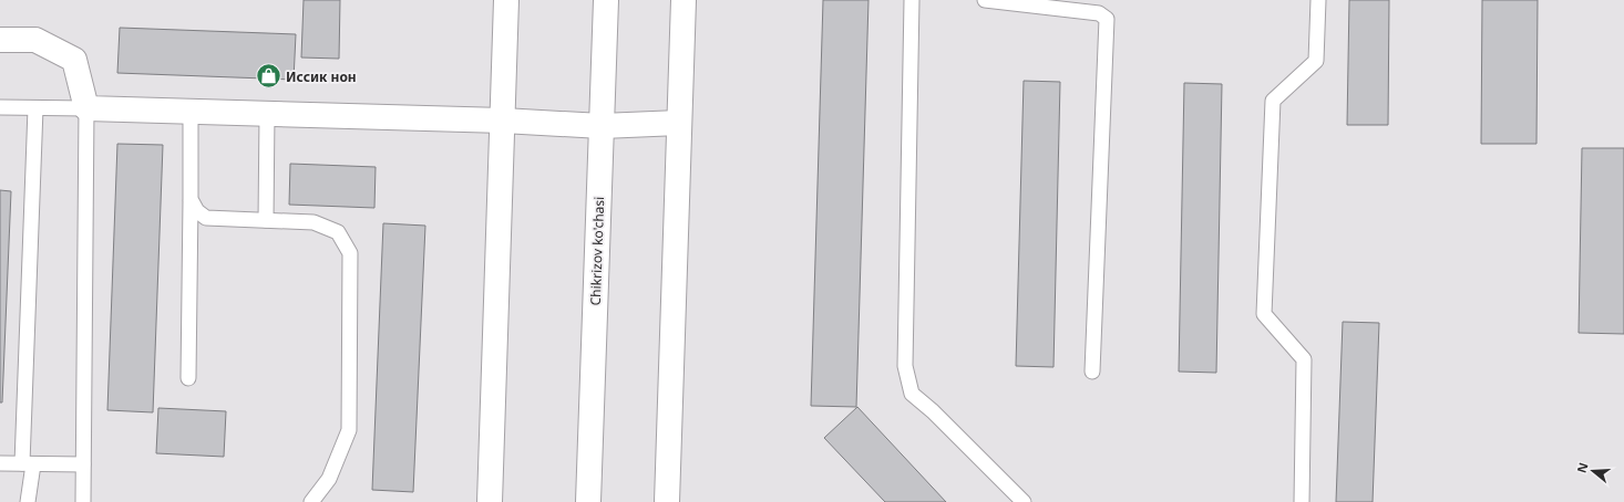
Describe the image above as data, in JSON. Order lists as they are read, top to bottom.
{
  "streets": {
    "street": ["Chikrizov ko'chasi"]
  },
  "places": {
    "shop": ["Иссик нон"]
  },
  "north": "left"
}
